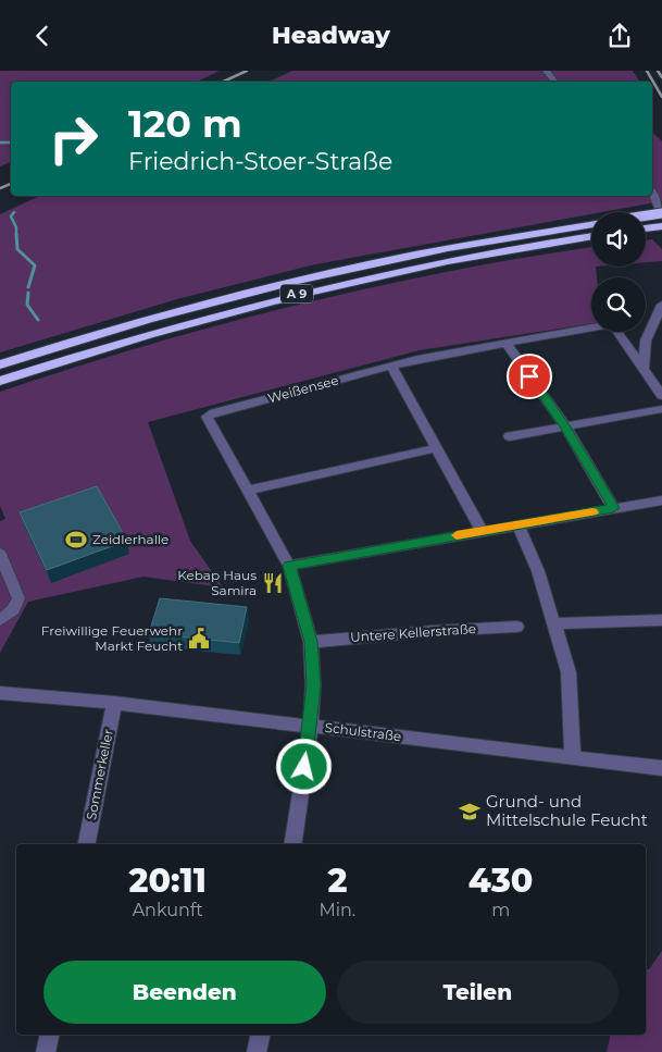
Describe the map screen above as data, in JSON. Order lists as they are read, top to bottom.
{
  "streets": {
    "highway": ["A 9"],
    "street": [
      "Weißensee",
      "Untere Kellerstraße",
      "Schulstraße",
      "Sommerkeller"
    ]
  },
  "crossings": [
    ["Schulstraße", "Sommerkeller"]
  ],
  "places": {
    "sports": ["Zeidlerhalle"],
    "restaurant": ["Kebap Haus Samira"],
    "public building": ["Freiwillige Feuerwehr Markt Feucht"],
    "school or university": ["Grund- und Mittelschule Feucht"]
  },
  "page": {
    "header": "Headway",
    "turn": ["120 m", "Friedrich-Stoer-Straße"],
    "eta": [
      "20:11",
      "Ankunft",
      "2",
      "Min.",
      "430",
      "m"
    ],
    "buttons": ["Beenden", "Teilen"]
  }
}
